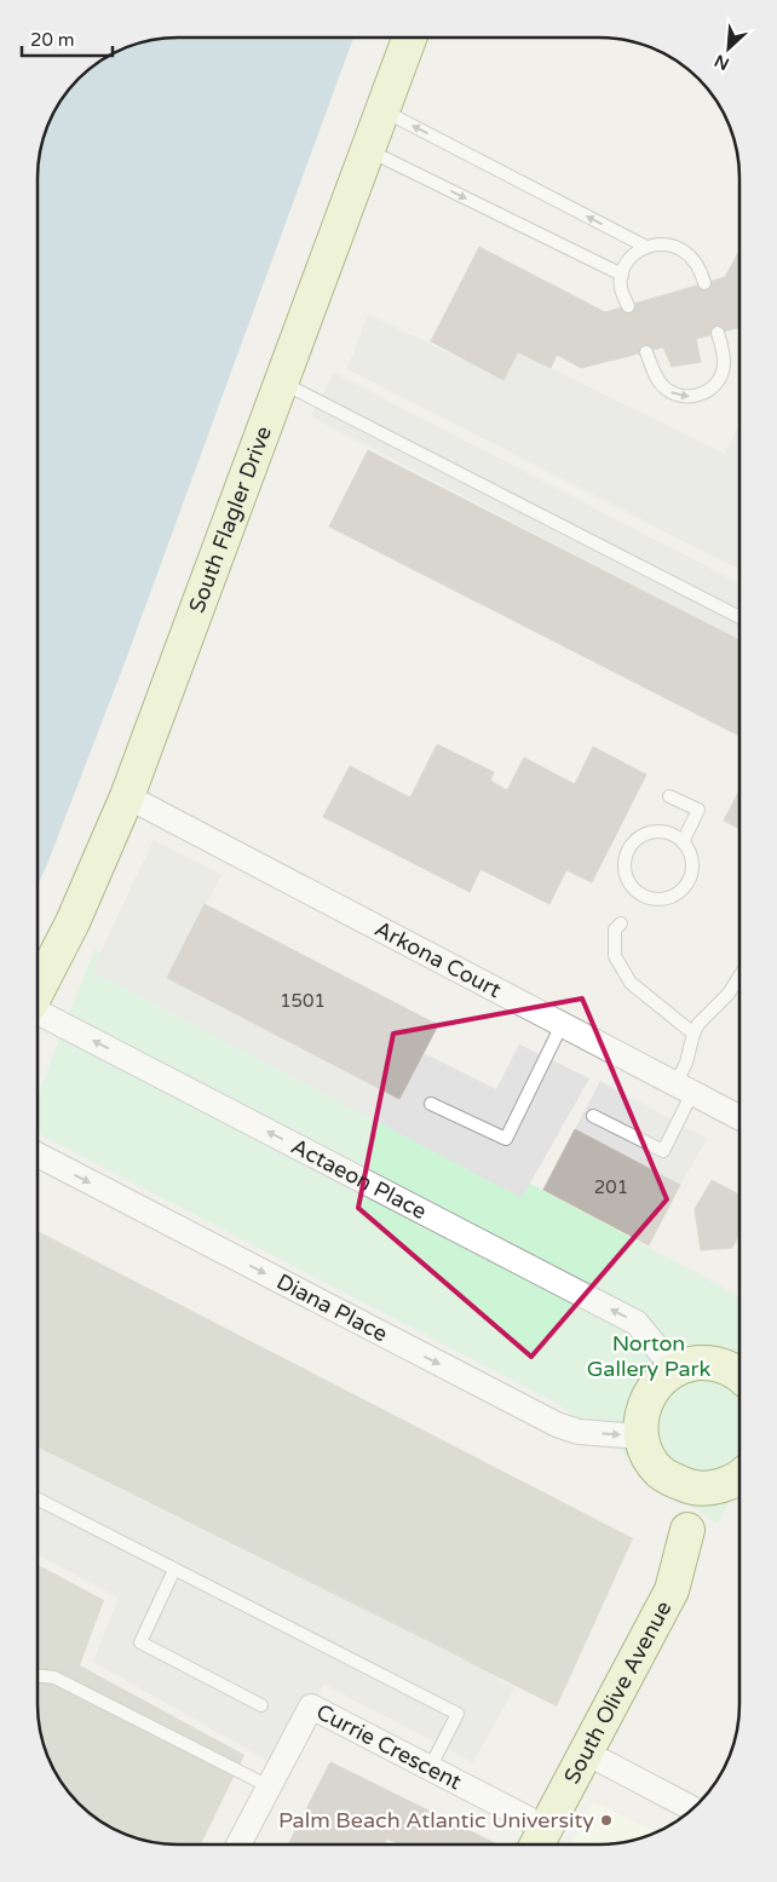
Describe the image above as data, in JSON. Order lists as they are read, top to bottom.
{
  "streets": {
    "street": [
      "South Flagler Drive",
      "Arkona Court",
      "Actaeon Place",
      "Diana Place",
      "South Olive Avenue",
      "Currie Crescent"
    ]
  },
  "crossings": [
    ["South Flagler Drive", "Arkona Court"],
    ["South Olive Avenue", "Currie Crescent"]
  ],
  "one_way": ["Actaeon Place", "Diana Place"],
  "parks": ["Norton Gallery Park"],
  "places": ["Palm Beach Atlantic University"],
  "house_numbers": ["1501", "201"],
  "scale_bar": "20 m",
  "north": "bottom left"
}
